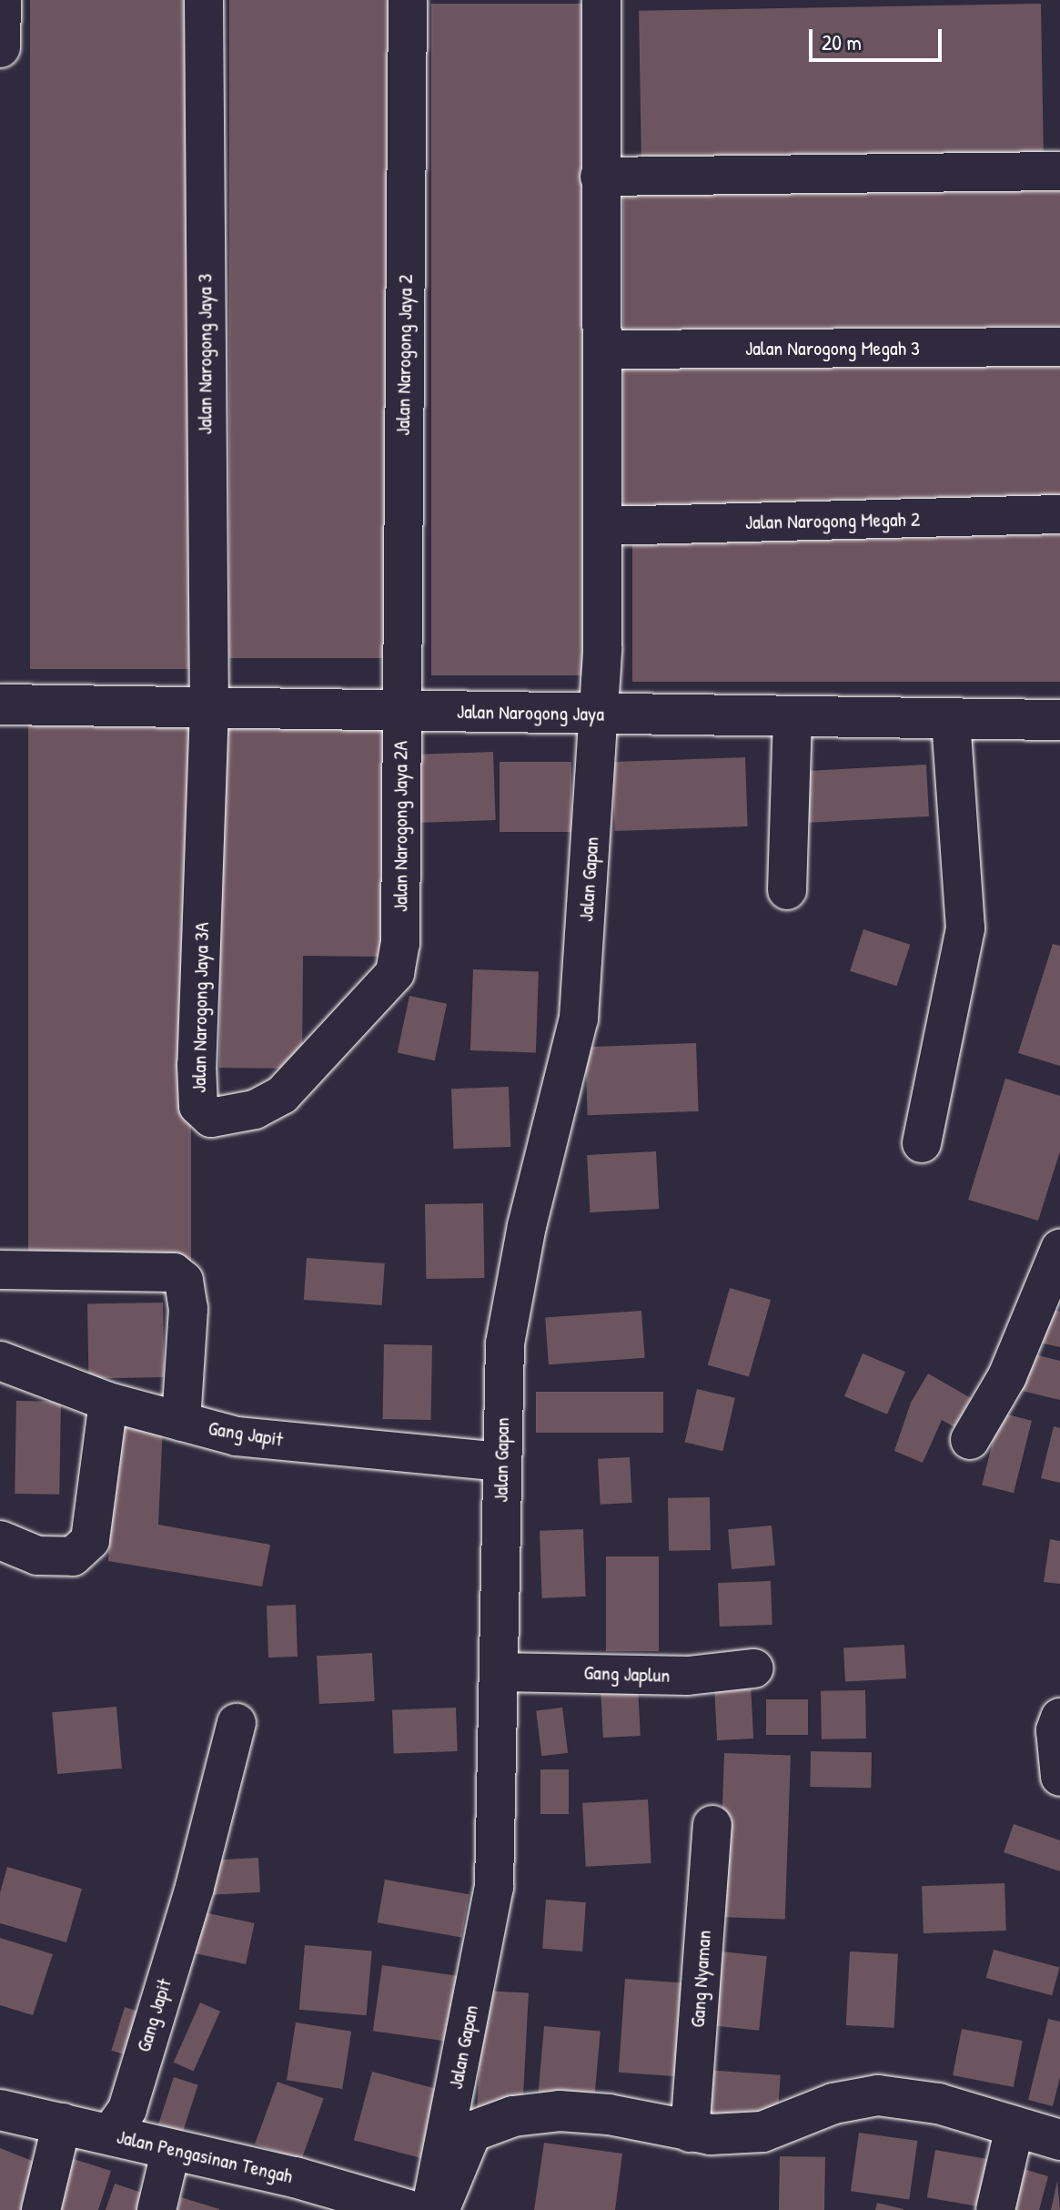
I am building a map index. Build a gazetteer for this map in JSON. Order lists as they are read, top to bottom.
{
  "streets": {
    "street": [
      "Jalan Narogong Megah 3",
      "Jalan Narogong Jaya 3",
      "Jalan Narogong Jaya 2",
      "Jalan Narogong Megah 2",
      "Jalan Narogong Jaya",
      "Jalan Narogong Jaya 2A",
      "Jalan Gapan",
      "Jalan Narogong Jaya 3A",
      "Gang Japit",
      "Gang Japlun",
      "Gang Nyaman",
      "Jalan Pengasinan Tengah"
    ]
  },
  "crossings": [
    ["Jalan Narogong Megah 3", "Jalan Gapan"],
    ["Jalan Narogong Jaya 3", "Jalan Narogong Jaya"],
    ["Jalan Narogong Jaya 3", "Jalan Narogong Jaya 3A"],
    ["Jalan Narogong Jaya 2", "Jalan Narogong Jaya"],
    ["Jalan Narogong Jaya 2", "Jalan Narogong Jaya 2A"],
    ["Jalan Narogong Megah 2", "Jalan Gapan"],
    ["Jalan Narogong Jaya", "Jalan Narogong Jaya 2A"],
    ["Jalan Narogong Jaya", "Jalan Gapan"],
    ["Jalan Narogong Jaya", "Jalan Narogong Jaya 3A"],
    ["Jalan Narogong Jaya 2A", "Jalan Narogong Jaya 3A"],
    ["Jalan Gapan", "Gang Japit"],
    ["Jalan Gapan", "Gang Japlun"],
    ["Gang Japit", "Jalan Pengasinan Tengah"]
  ],
  "scale_bar": "20 m"
}
